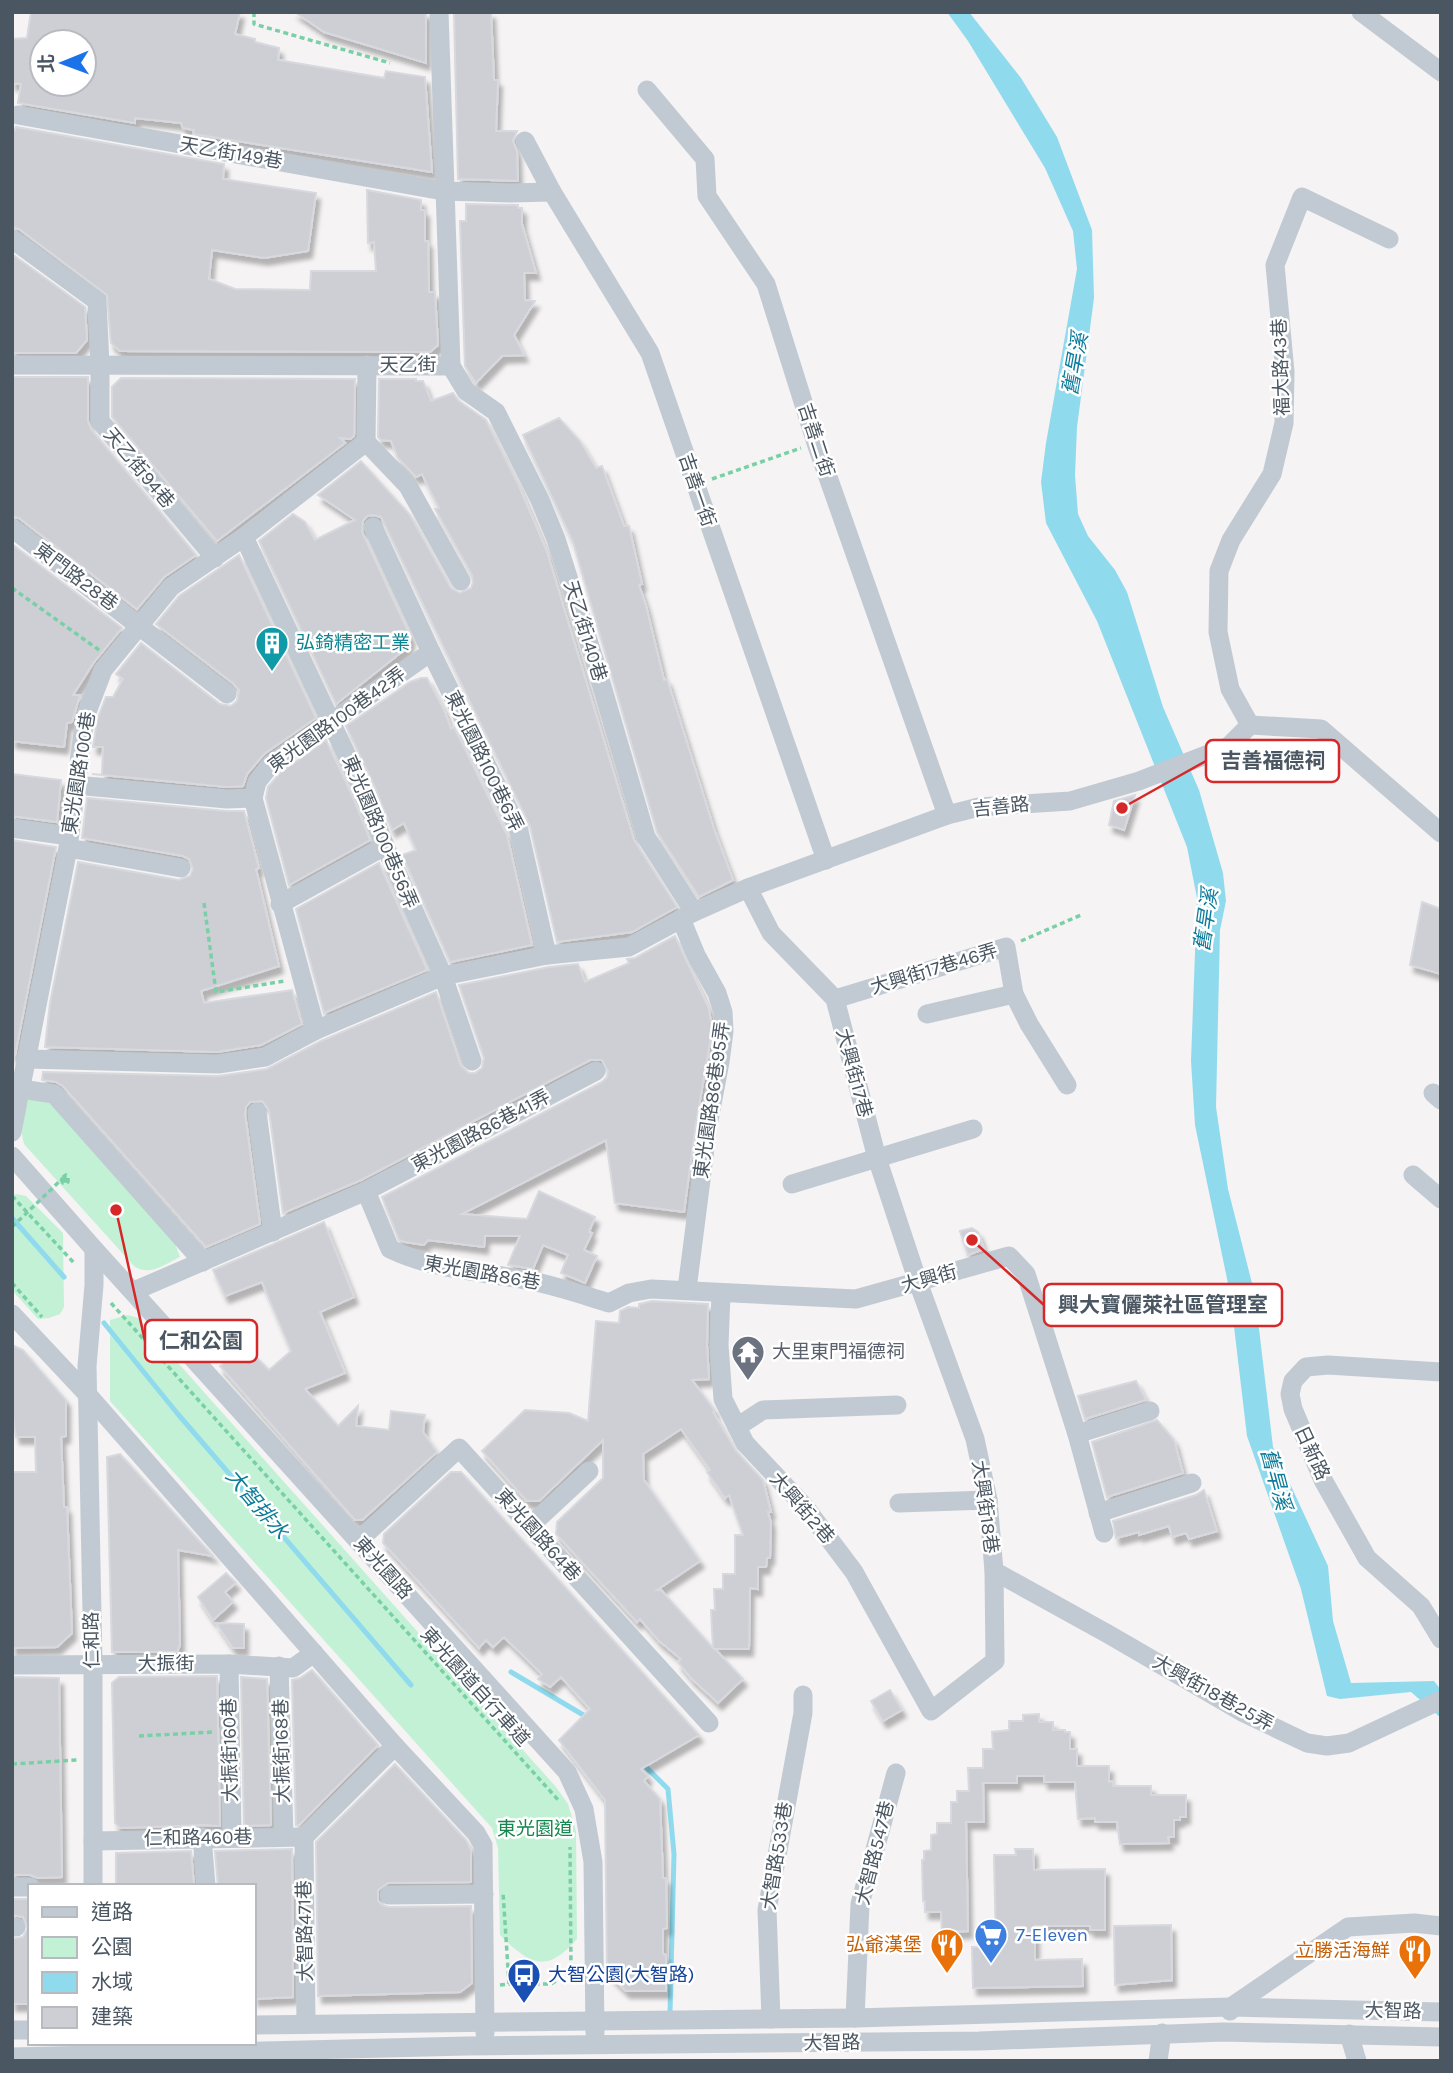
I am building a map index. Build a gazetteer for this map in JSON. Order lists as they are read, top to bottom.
{
  "streets": {
    "street": [
      "天乙街149巷",
      "天乙街",
      "福大路43巷",
      "吉善二街",
      "天乙街94巷",
      "吉善一街",
      "東門路28巷",
      "天乙街140巷",
      "東光園路100巷42弄",
      "東光園路100巷6弄",
      "東光園路100巷",
      "吉善路",
      "東光園路100巷56弄",
      "大興街17巷46弄",
      "大興街17巷",
      "東光園路86巷95弄",
      "東光園路86巷41弄",
      "東光園路86巷",
      "大興街",
      "日新路",
      "大興街18巷",
      "大興街2巷",
      "東光園路64巷",
      "東光園路",
      "仁和路",
      "大振街",
      "大興街18巷25弄",
      "大振街160巷",
      "大振街168巷",
      "仁和路460巷",
      "大智路547巷",
      "大智路533巷",
      "大智路471巷",
      "大智路"
    ],
    "path": ["東光園道自行車道"]
  },
  "crossings": [
    ["天乙街149巷", "天乙街"],
    ["天乙街149巷", "吉善一街"],
    ["天乙街", "天乙街94巷"],
    ["天乙街", "天乙街140巷"],
    ["福大路43巷", "吉善路"],
    ["吉善二街", "吉善路"],
    ["天乙街94巷", "東光園路100巷"],
    ["吉善一街", "吉善路"],
    ["東門路28巷", "東光園路100巷"],
    ["天乙街140巷", "東光園路86巷95弄"],
    ["東光園路100巷42弄", "東光園路100巷6弄"],
    ["東光園路100巷42弄", "東光園路100巷56弄"],
    ["東光園路100巷", "東光園路100巷56弄"],
    ["吉善路", "大興街17巷"],
    ["大興街17巷46弄", "大興街17巷"],
    ["大興街17巷", "大興街"],
    ["大興街17巷", "大興街18巷"],
    ["東光園路86巷95弄", "東光園路86巷"],
    ["東光園路86巷41弄", "東光園路86巷"],
    ["東光園路86巷", "大興街"],
    ["東光園路86巷", "大興街2巷"],
    ["大興街", "大興街18巷"],
    ["大興街", "大興街2巷"],
    ["大興街18巷", "大興街2巷"],
    ["大興街18巷", "大興街18巷25弄"],
    ["東光園路64巷", "東光園路"],
    ["東光園路", "仁和路"],
    ["東光園路", "大智路"],
    ["仁和路", "大振街"],
    ["仁和路", "東光園道自行車道"],
    ["仁和路", "仁和路460巷"],
    ["大振街", "大振街160巷"],
    ["大振街", "大振街168巷"],
    ["大振街160巷", "仁和路460巷"],
    ["大振街168巷", "仁和路460巷"],
    ["仁和路460巷", "大智路471巷"],
    ["大智路547巷", "大智路"],
    ["大智路533巷", "大智路"],
    ["大智路471巷", "大智路"]
  ],
  "water": ["舊旱溪", "大智排水"],
  "parks": ["東光園道"],
  "places": {
    "building": ["弘錡精密工業"],
    "other": ["吉善福德祠", "仁和公園", "興大寶儷萊社區管理室"],
    "temple": ["大里東門福德祠"],
    "supermarket": ["7-Eleven"],
    "restaurant": ["弘爺漢堡", "立勝活海鮮"],
    "bus stop": ["大智公園(大智路)"]
  },
  "legend": [
    "道路",
    "公園",
    "水域",
    "建築"
  ],
  "north": "left"
}
